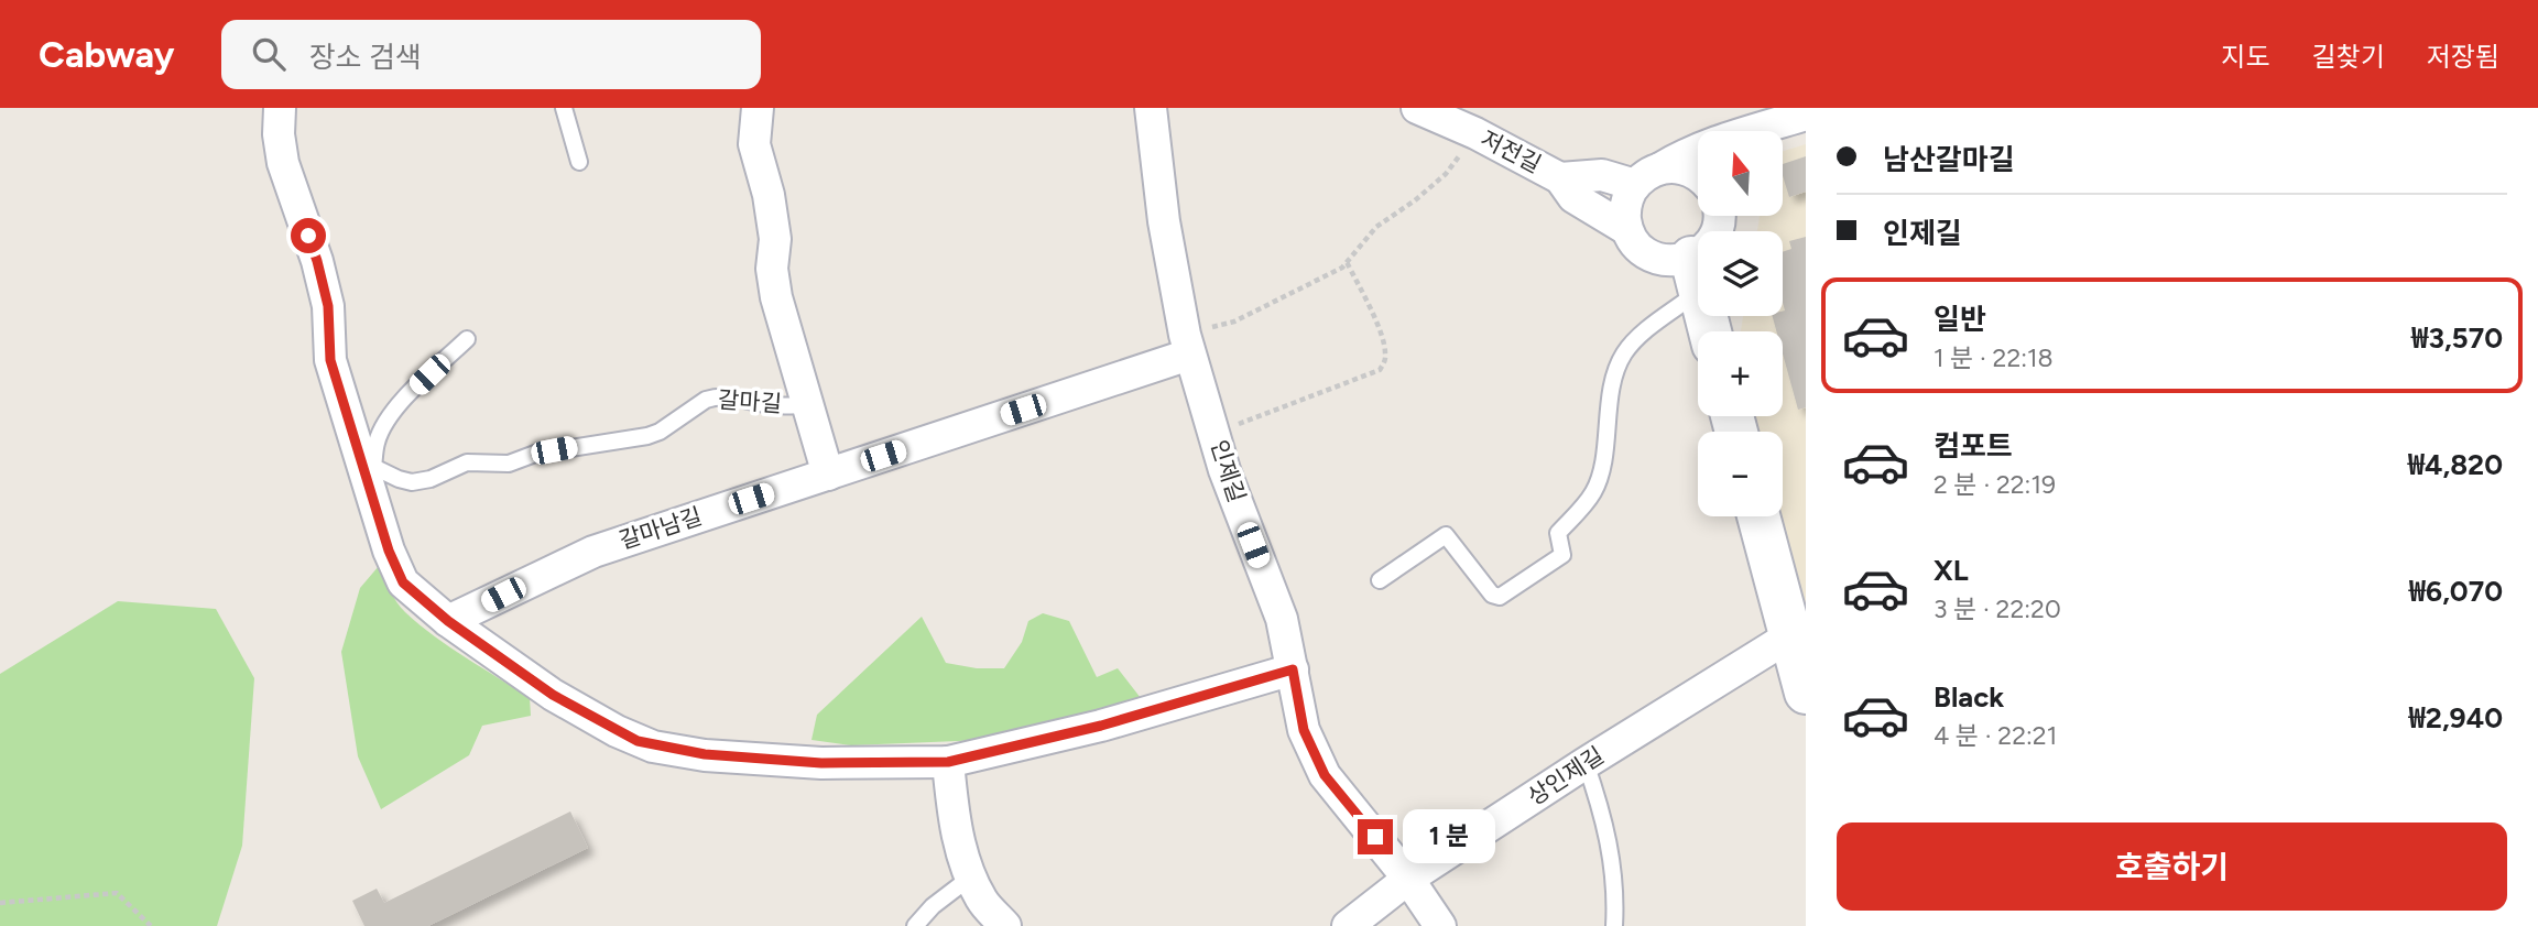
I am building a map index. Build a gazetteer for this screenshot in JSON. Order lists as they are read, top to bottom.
{
  "streets": {
    "street": [
      "저전길",
      "갈마길",
      "인제길",
      "갈마남길",
      "상인제길"
    ]
  },
  "crossings": [
    ["인제길", "갈마남길"],
    ["인제길", "상인제길"]
  ],
  "north": "top",
  "page": {
    "header": "Cabway",
    "search": "장소 검색",
    "nav": ["지도", "길찾기", "저장됨"],
    "banner": ["남산갈마길", "인제길"],
    "map_buttons": ["+", "−"],
    "list": [
      {
        "name": "일반",
        "note": "1 분 · 22:18",
        "value": "₩3,570"
      },
      {
        "name": "컴포트",
        "note": "2 분 · 22:19",
        "value": "₩4,820"
      },
      {
        "name": "XL",
        "note": "3 분 · 22:20",
        "value": "₩6,070"
      },
      {
        "name": "Black",
        "note": "4 분 · 22:21",
        "value": "₩2,940"
      }
    ],
    "buttons": "호출하기",
    "bubble": "1 분"
  }
}
